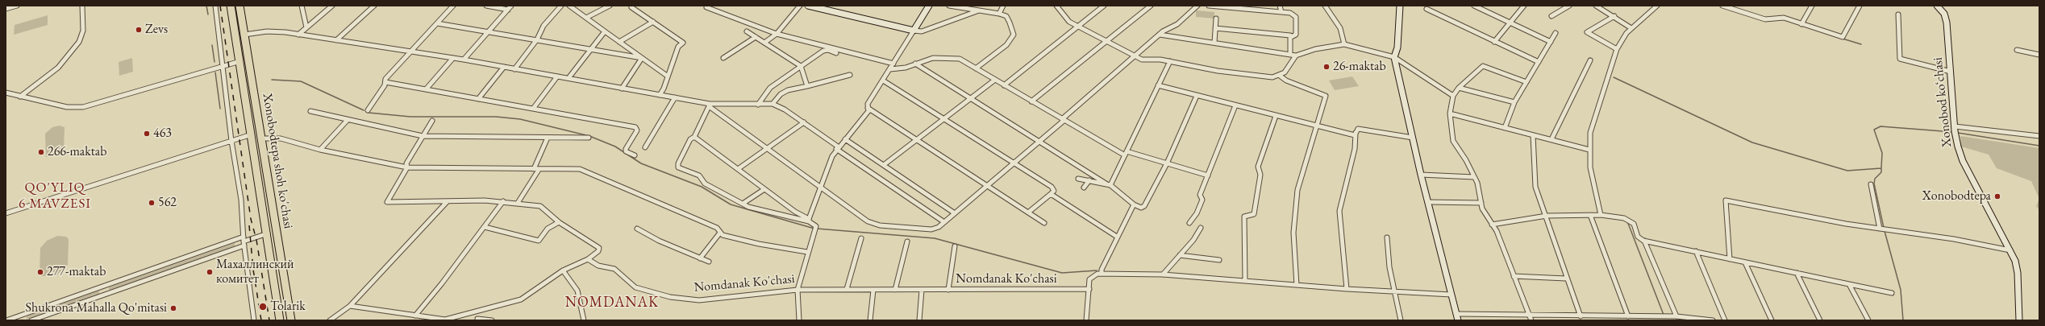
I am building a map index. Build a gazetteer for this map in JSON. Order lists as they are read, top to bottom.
{
  "streets": {
    "highway": ["Xonobodtepa shoh ko'chasi"],
    "street": ["Xonobod koʻchasi", "Nomdanak Ko'chasi"]
  },
  "districts": ["QO'YLIQ 6 MAVZESI", "NOMDANAK"],
  "places": [
    "Zevs",
    "26-maktab",
    "463",
    "266-maktab",
    "Xonobodtepa",
    "562",
    "277-maktab",
    "Махаллинский комитет",
    "Tolarik",
    "Shukrona Mahalla Qo'mitasi"
  ]
}
